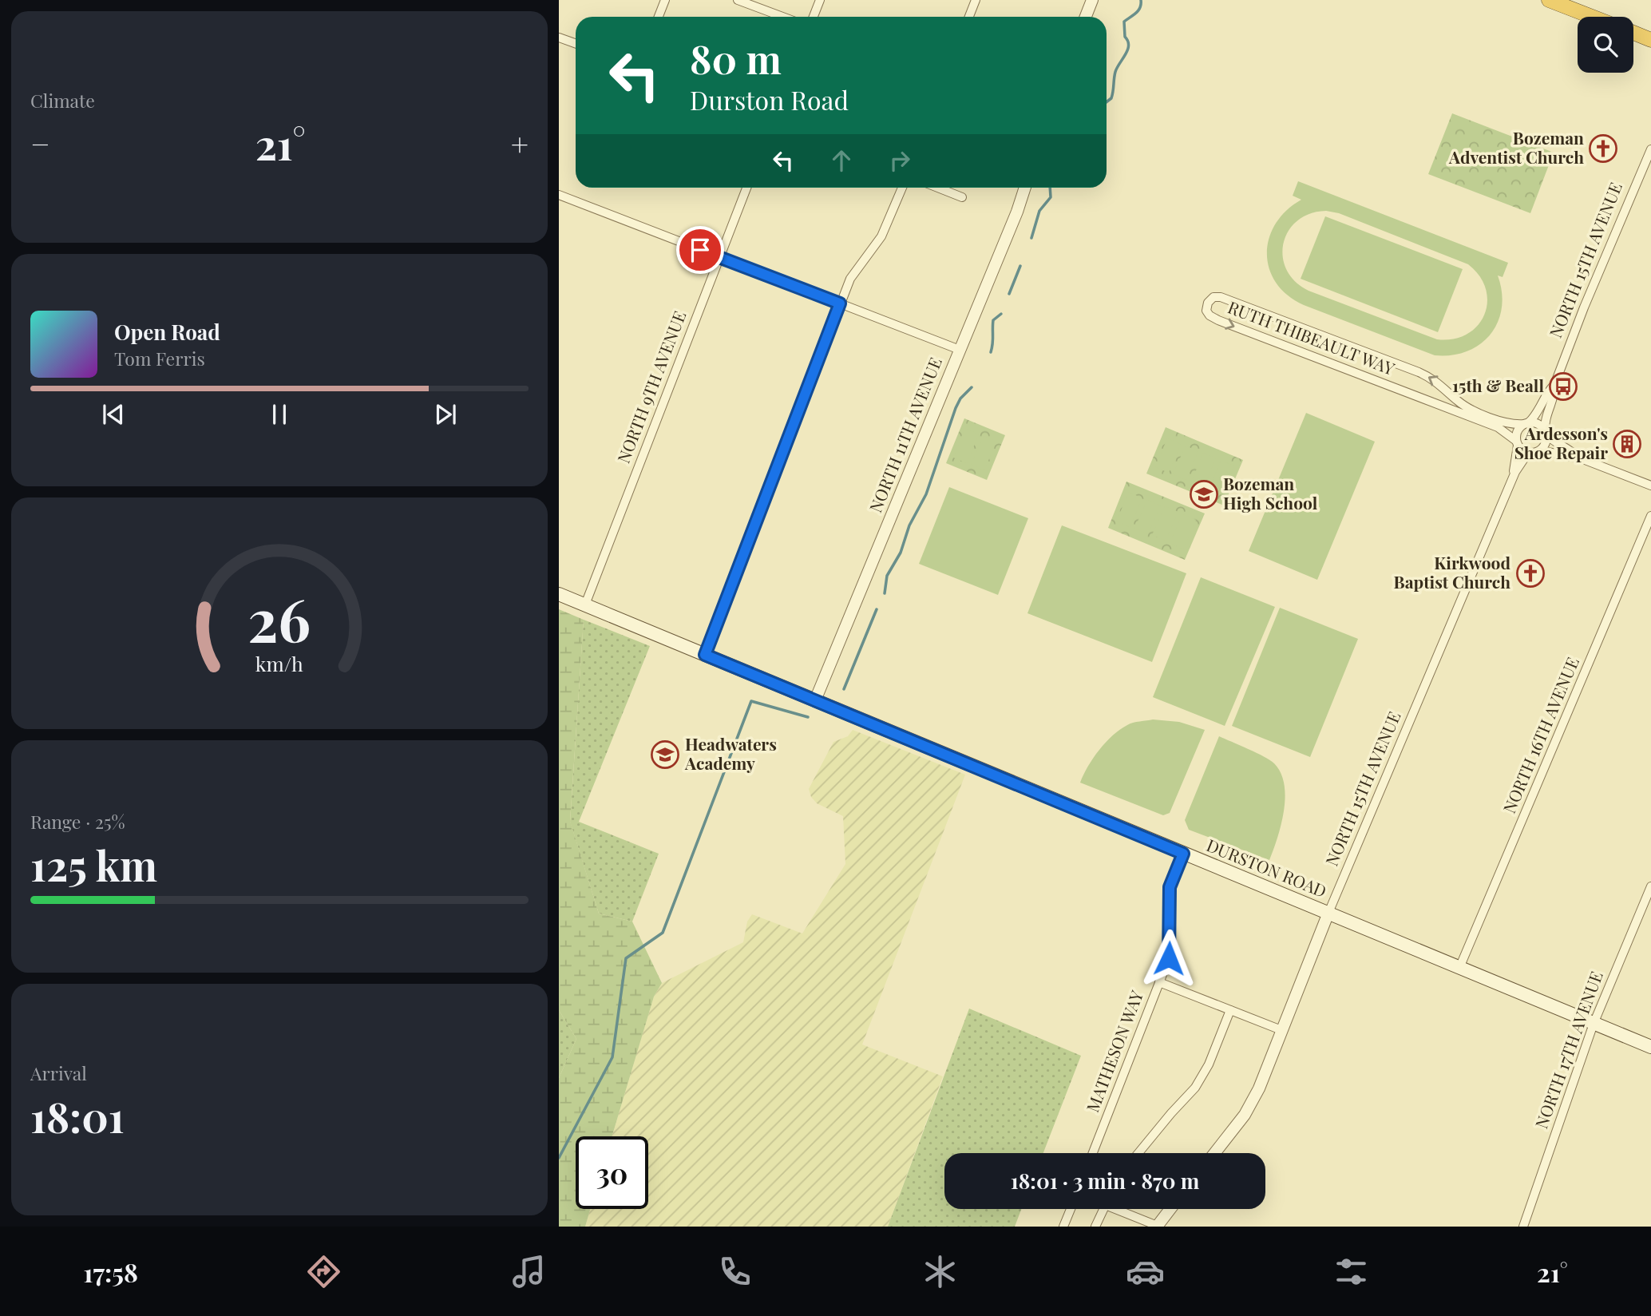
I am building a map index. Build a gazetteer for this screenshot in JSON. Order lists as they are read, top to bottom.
{
  "streets": {
    "main road": ["DURSTON ROAD"],
    "street": [
      "NORTH 15TH AVENUE",
      "RUTH THIBEAULT WAY",
      "NORTH 9TH AVENUE",
      "NORTH 11TH AVENUE",
      "NORTH 16TH AVENUE",
      "NORTH 17TH AVENUE",
      "MATHESON WAY"
    ]
  },
  "crossings": [
    ["NORTH 15TH AVENUE", "RUTH THIBEAULT WAY"],
    ["NORTH 15TH AVENUE", "DURSTON ROAD"],
    ["NORTH 9TH AVENUE", "DURSTON ROAD"],
    ["NORTH 11TH AVENUE", "DURSTON ROAD"],
    ["NORTH 16TH AVENUE", "DURSTON ROAD"],
    ["DURSTON ROAD", "NORTH 17TH AVENUE"],
    ["DURSTON ROAD", "MATHESON WAY"]
  ],
  "places": {
    "church": ["Bozeman Adventist Church", "Kirkwood Baptist Church"],
    "bus stop": ["15th & Beall"],
    "building": ["Ardesson's Shoe Repair"],
    "school or university": ["Bozeman High School", "Headwaters Academy"]
  },
  "page": {
    "tile": [
      "Climate",
      ["Range · 25%", "125 km"],
      ["Arrival", "18:01"]
    ],
    "turn": ["80 m", "Durston Road"],
    "heat": ["−", "21°", "+"],
    "song": ["Open Road", "Tom Ferris"],
    "limit": "30",
    "trip": "18:01 · 3 min · 870 m",
    "tabs": ["17:58", "21°"],
    "gauge": ["26", "km/h"]
  }
}
